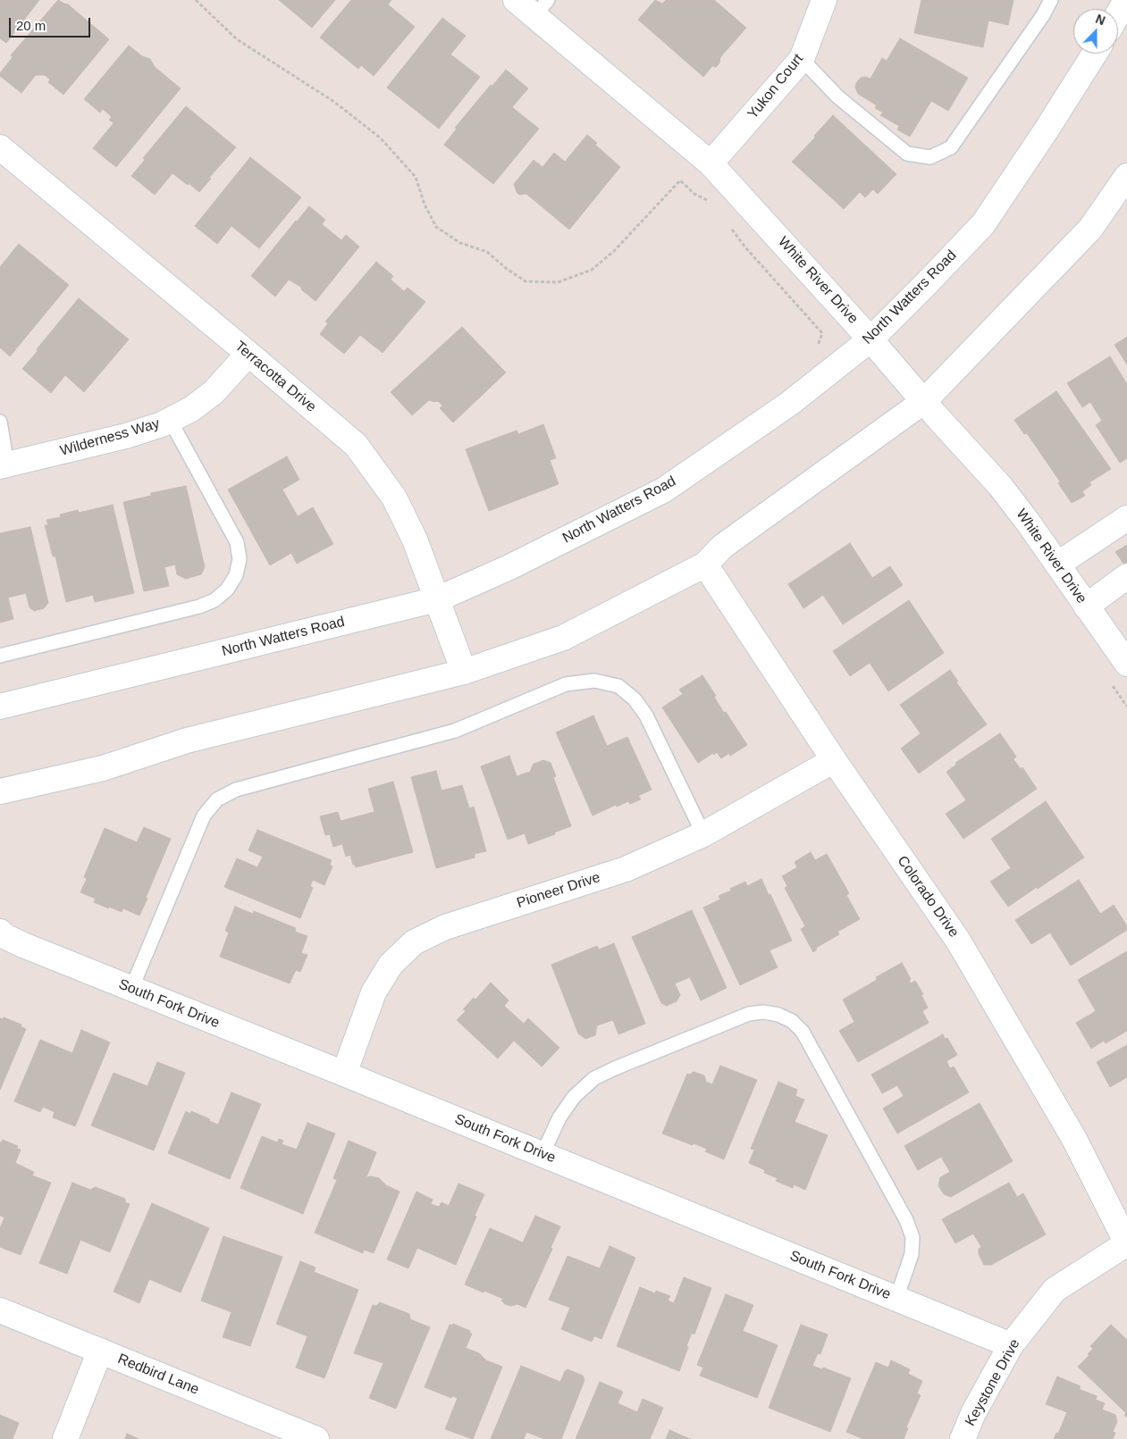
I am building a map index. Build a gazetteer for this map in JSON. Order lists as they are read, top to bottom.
{
  "streets": {
    "street": [
      "Yukon Court",
      "White River Drive",
      "North Watters Road",
      "Terracotta Drive",
      "Wilderness Way",
      "Pioneer Drive",
      "Colorado Drive",
      "South Fork Drive",
      "Redbird Lane",
      "Keystone Drive"
    ]
  },
  "crossings": [
    ["Yukon Court", "White River Drive"],
    ["White River Drive", "North Watters Road"],
    ["North Watters Road", "Terracotta Drive"],
    ["Terracotta Drive", "Wilderness Way"],
    ["Pioneer Drive", "Colorado Drive"],
    ["Pioneer Drive", "South Fork Drive"],
    ["Colorado Drive", "Keystone Drive"],
    ["South Fork Drive", "Keystone Drive"]
  ],
  "scale_bar": "20 m",
  "north": "top"
}
